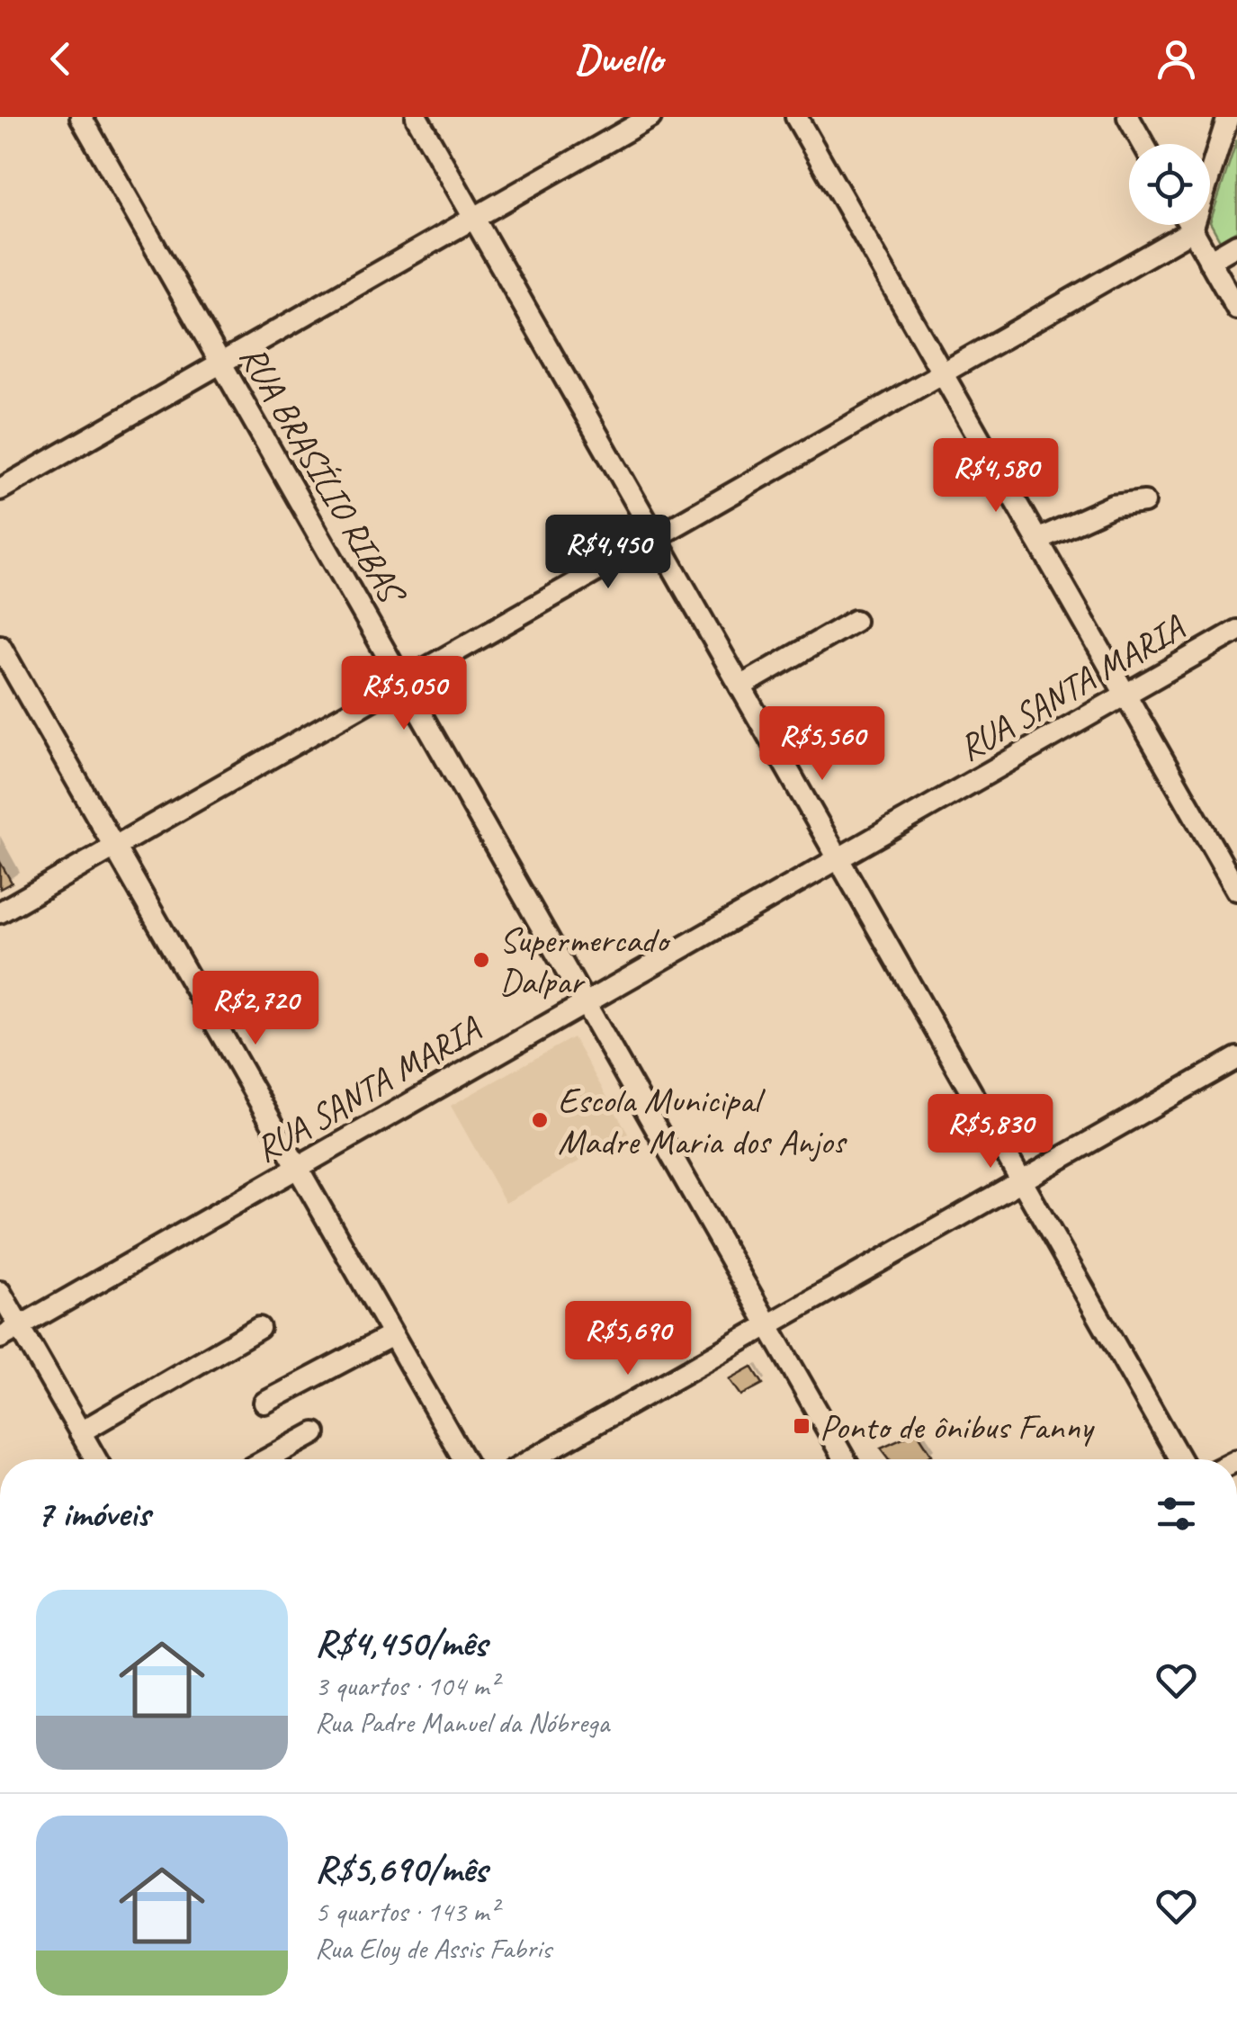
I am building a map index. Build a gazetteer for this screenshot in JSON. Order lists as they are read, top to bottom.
{
  "streets": {
    "street": ["RUA BRASÍLIO RIBAS", "RUA SANTA MARIA"]
  },
  "crossings": [
    ["RUA BRASÍLIO RIBAS", "RUA SANTA MARIA"]
  ],
  "places": {
    "other": ["Supermercado Dalpar", "Escola Municipal Madre Maria dos Anjos"],
    "transit": ["Ponto de ônibus Fanny"]
  },
  "page": {
    "header": "Dwello",
    "price": [
      "R$4,580",
      "R$4,450",
      "R$5,050",
      "R$5,560",
      "R$2,720",
      "R$5,830",
      "R$5,690"
    ],
    "heading": "7 imóveis",
    "list": [
      {
        "name": "R$4,450/mês",
        "note": "3 quartos · 104 m² · Rua Padre Manuel da Nóbrega"
      },
      {
        "name": "R$5,690/mês",
        "note": "5 quartos · 143 m² · Rua Eloy de Assis Fabris"
      }
    ]
  }
}
